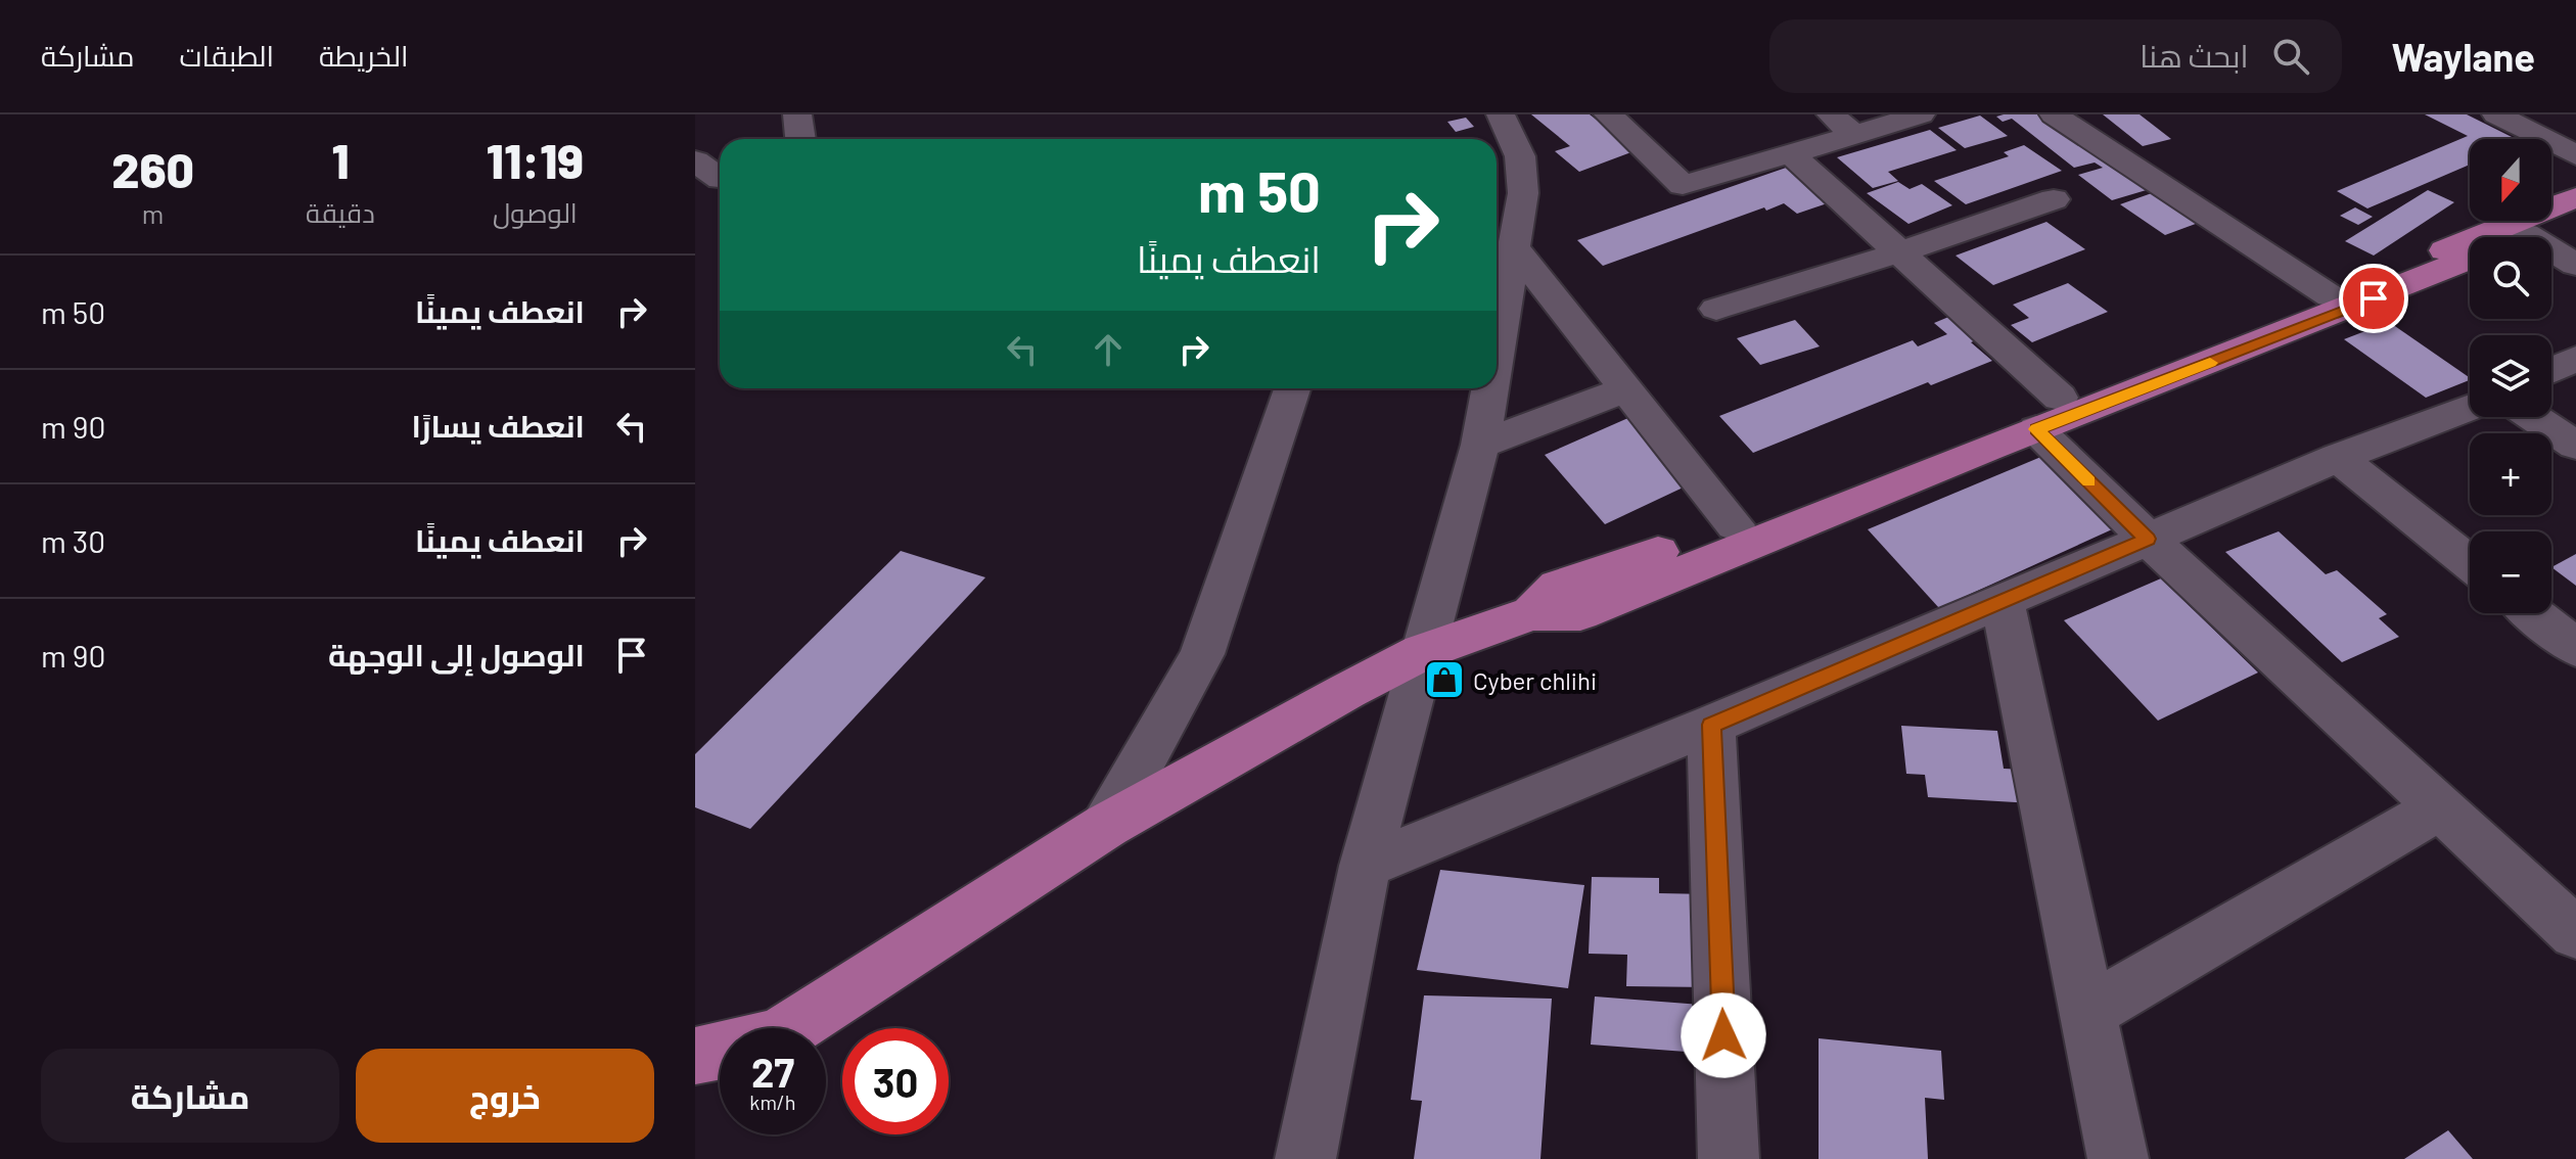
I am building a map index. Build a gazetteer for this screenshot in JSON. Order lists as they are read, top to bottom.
{
  "places": {
    "shop": ["Cyber chlihi"]
  },
  "north": "bottom",
  "page": {
    "header": "Waylane",
    "search": "ابحث هنا",
    "nav": ["الخريطة", "الطبقات", "مشاركة"],
    "eta": [
      "11:19",
      "الوصول",
      "1",
      "دقيقة",
      "260",
      "m"
    ],
    "map_buttons": ["+", "−"],
    "turn": ["50 m", "انعطف يمينًا"],
    "list": [
      {
        "name": "انعطف يمينًا",
        "value": "50 m"
      },
      {
        "name": "انعطف يسارًا",
        "value": "90 m"
      },
      {
        "name": "انعطف يمينًا",
        "value": "30 m"
      },
      {
        "name": "الوصول إلى الوجهة",
        "value": "90 m"
      }
    ],
    "speed": "27 km/h",
    "limit": "30",
    "buttons": ["خروج", "مشاركة"]
  }
}
